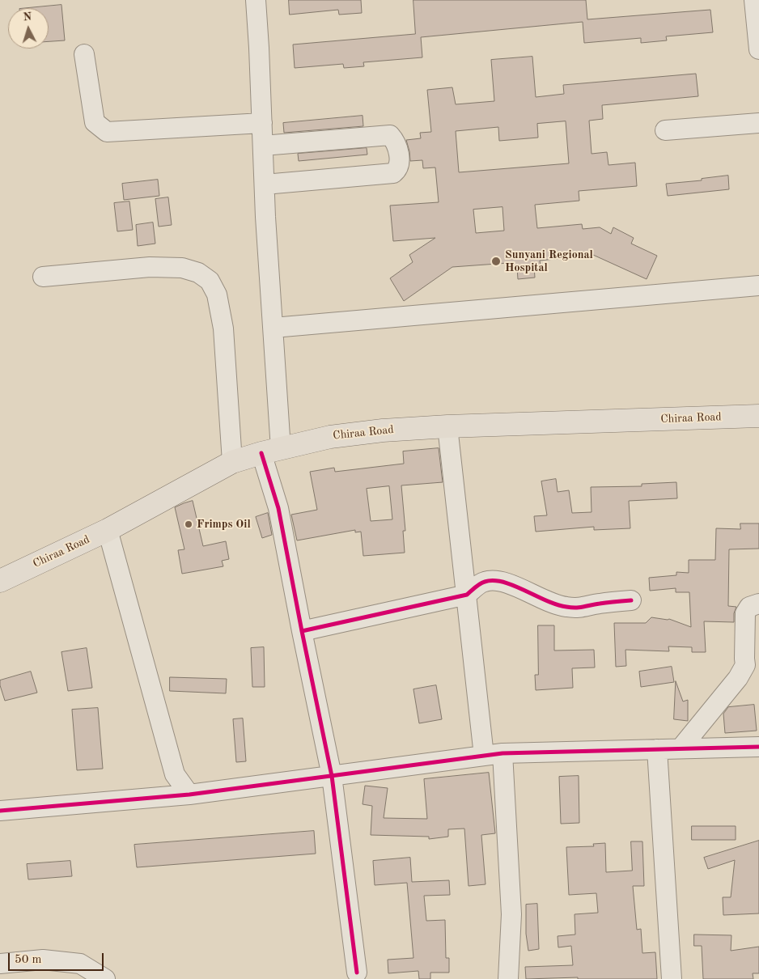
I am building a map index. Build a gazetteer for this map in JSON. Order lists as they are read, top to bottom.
{
  "streets": {
    "highway": ["Chiraa Road"]
  },
  "places": ["Sunyani Regional Hospital", "Frimps Oil"],
  "scale_bar": "50 m",
  "north": "top"
}
